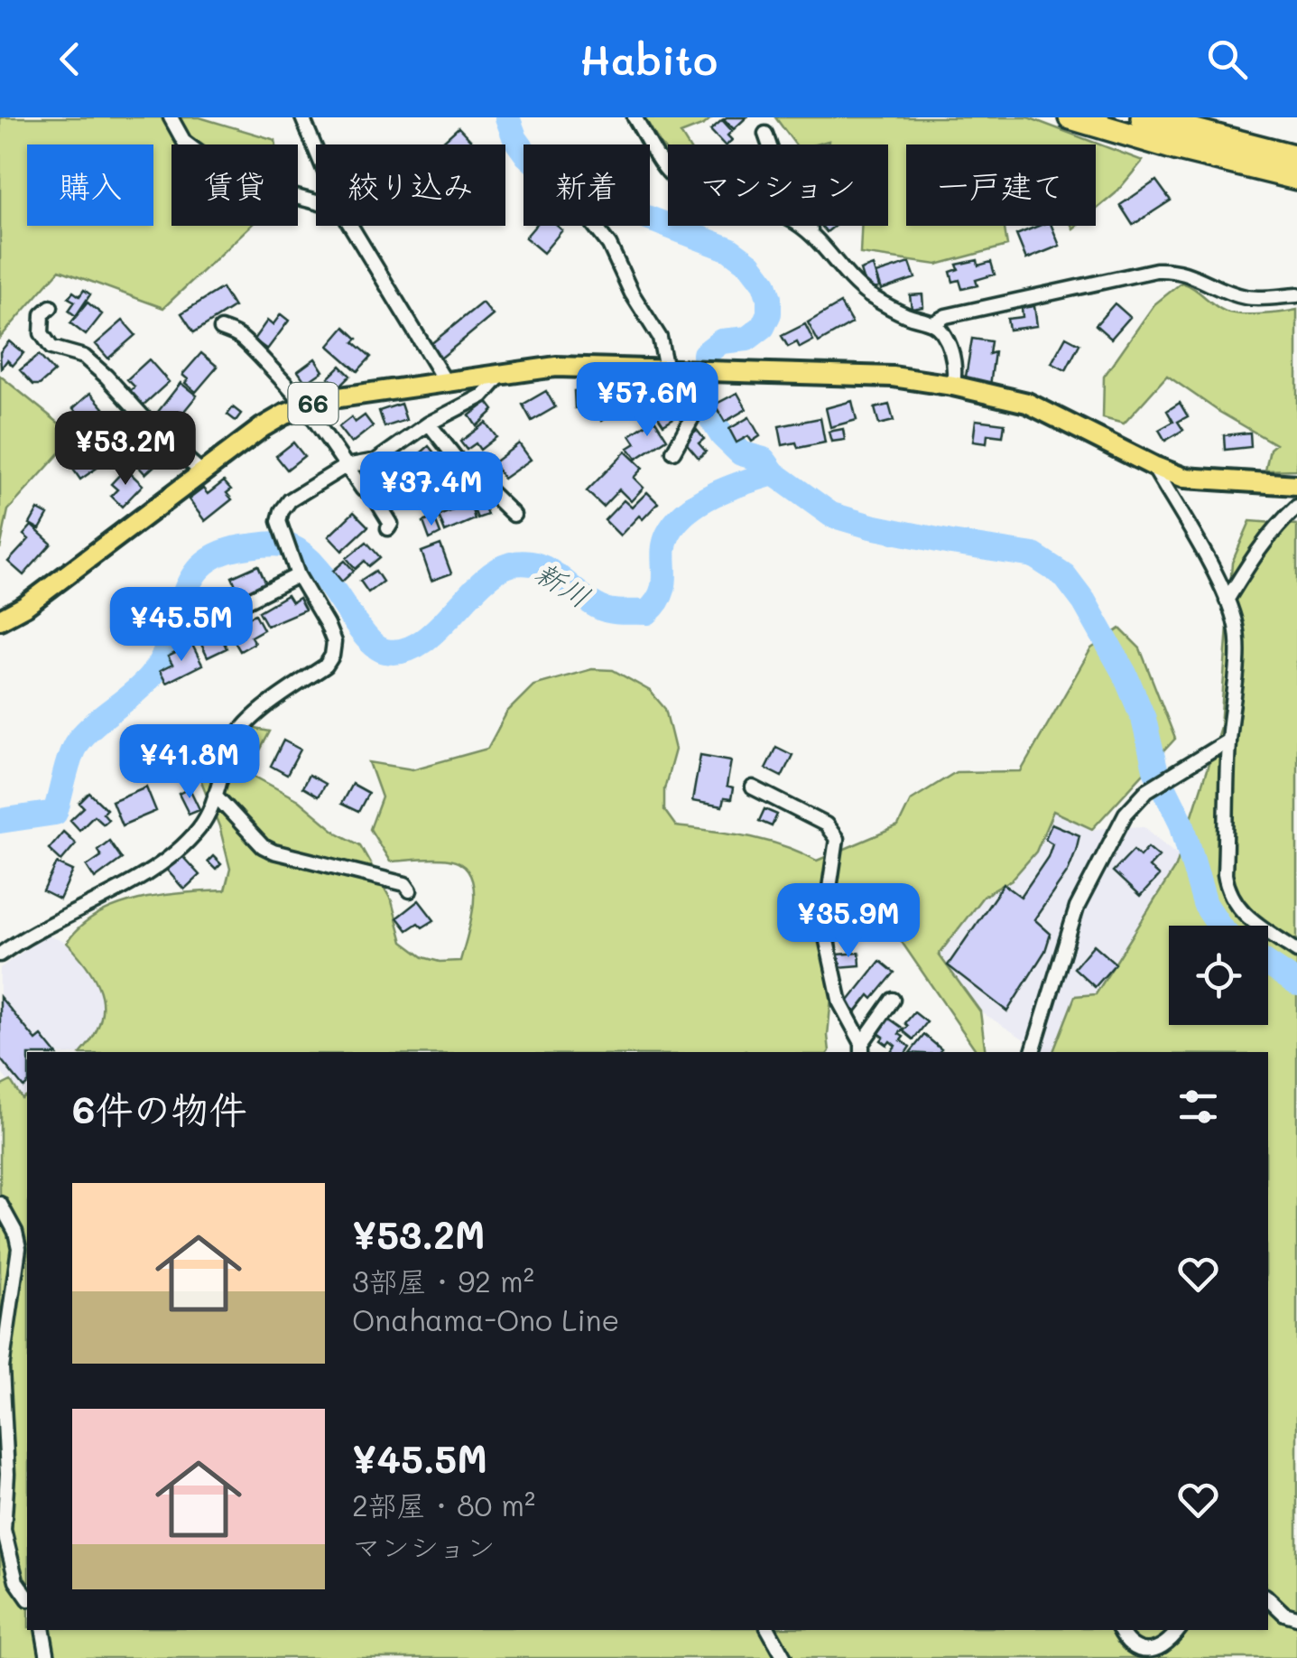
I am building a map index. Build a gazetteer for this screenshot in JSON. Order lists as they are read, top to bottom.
{
  "streets": {
    "main road": ["66"]
  },
  "water": ["新川"],
  "page": {
    "header": "Habito",
    "chip": [
      "購入",
      "賃貸",
      "絞り込み",
      "新着",
      "マンション",
      "一戸建て"
    ],
    "price": [
      "¥57.6M",
      "¥53.2M",
      "¥37.4M",
      "¥45.5M",
      "¥41.8M",
      "¥35.9M"
    ],
    "heading": "6件の物件",
    "list": [
      {
        "name": "¥53.2M",
        "note": "3部屋 · 92 m² · Onahama-Ono Line"
      },
      {
        "name": "¥45.5M",
        "note": "2部屋 · 80 m² · マンション"
      }
    ]
  }
}
